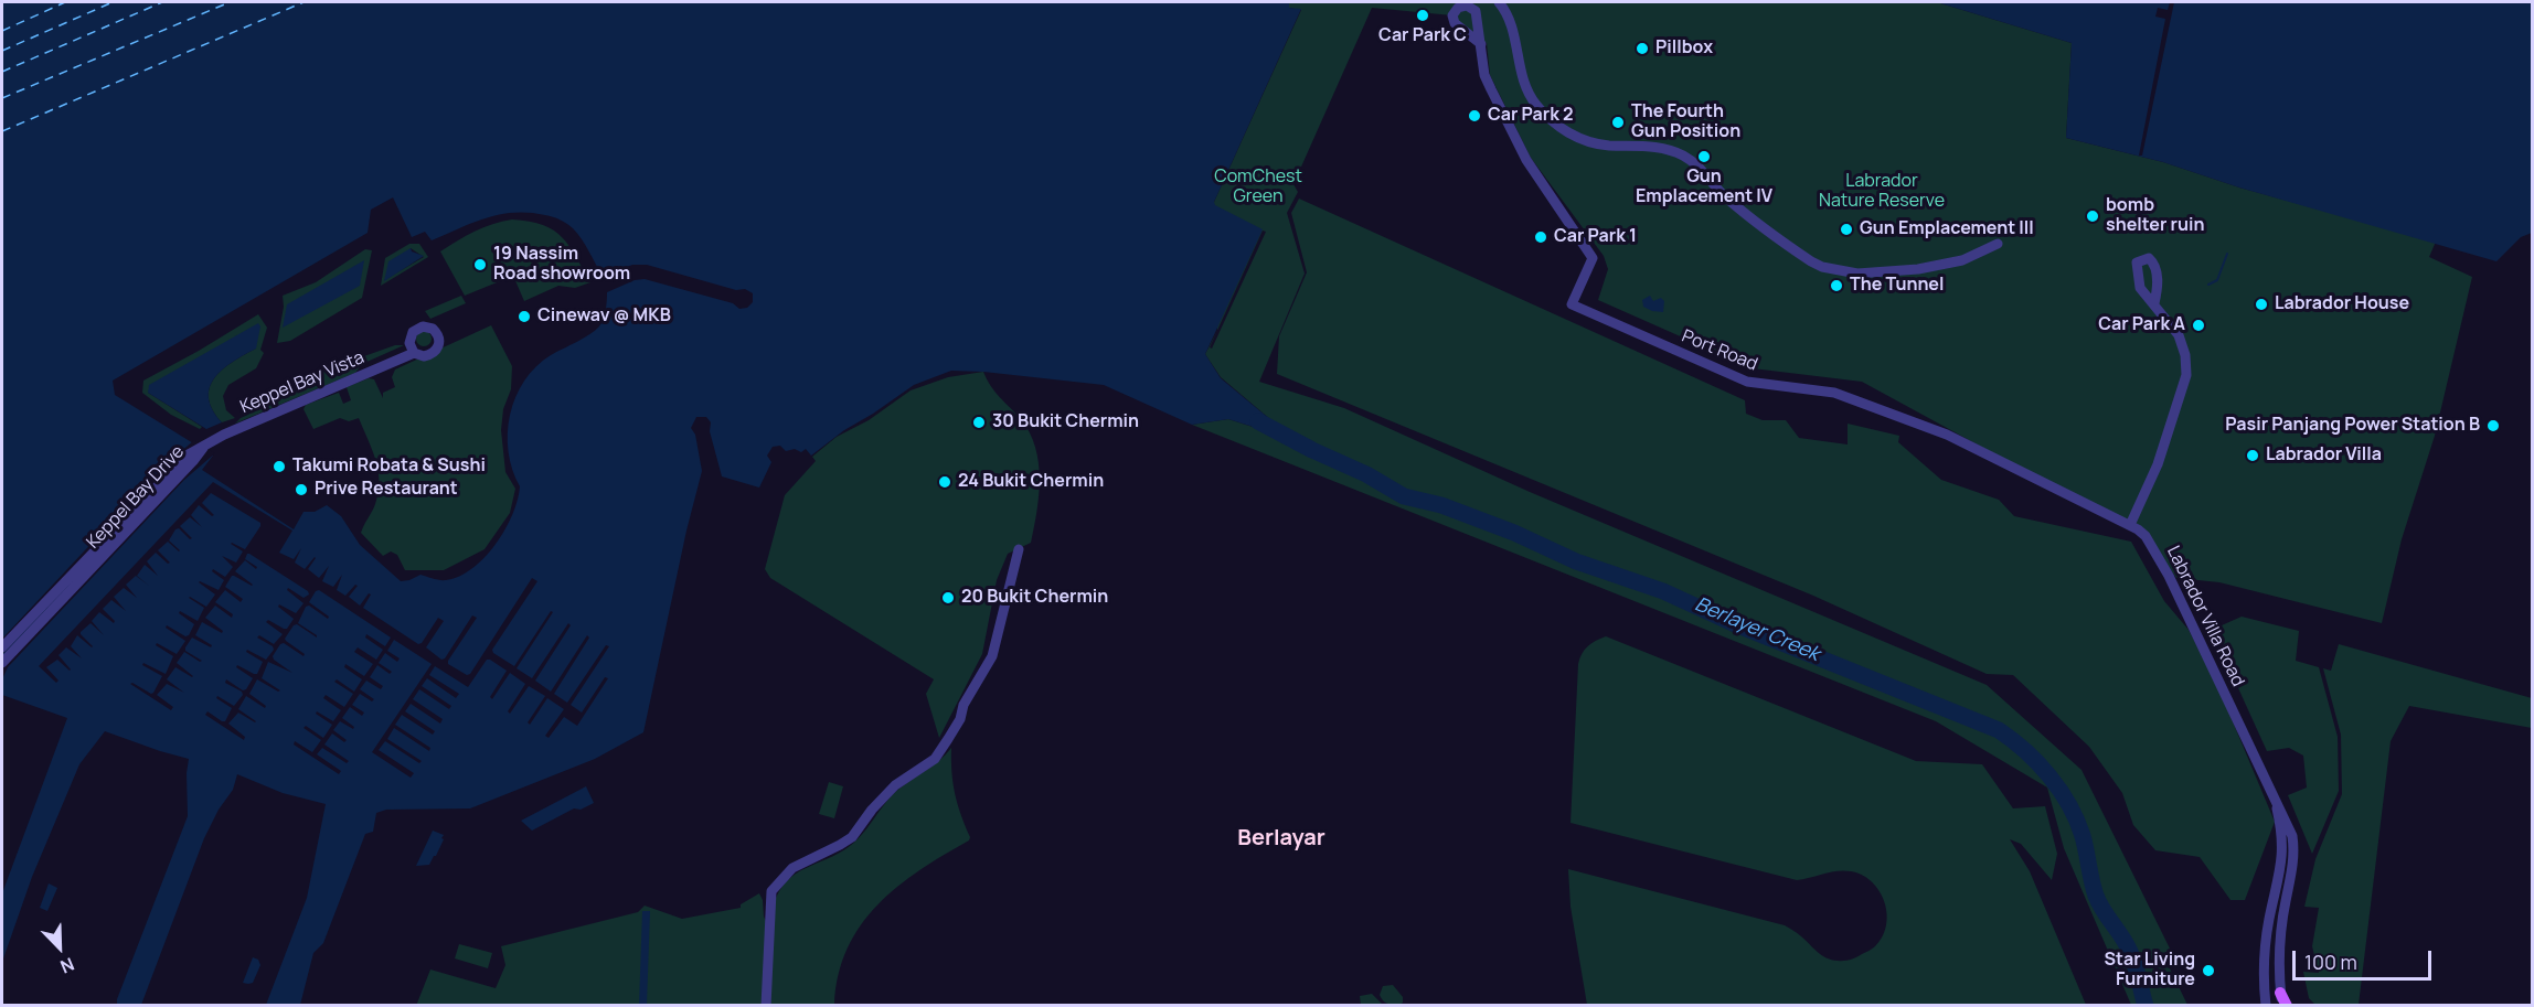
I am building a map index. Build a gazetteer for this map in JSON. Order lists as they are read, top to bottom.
{
  "streets": {
    "street": [
      "Port Road",
      "Keppel Bay Vista",
      "Keppel Bay Drive",
      "Labrador Villa Road"
    ]
  },
  "crossings": [
    ["Port Road", "Labrador Villa Road"],
    ["Keppel Bay Vista", "Keppel Bay Drive"]
  ],
  "districts": ["Berlayar"],
  "water": ["Berlayer Creek"],
  "parks": ["ComChest Green", "Labrador Nature Reserve"],
  "places": [
    "Car Park C",
    "Pillbox",
    "Car Park 2",
    "The Fourth Gun Position",
    "Gun Emplacement IV",
    "bomb shelter ruin",
    "Gun Emplacement III",
    "Car Park 1",
    "19 Nassim Road showroom",
    "The Tunnel",
    "Labrador House",
    "Cinewav @ MKB",
    "Car Park A",
    "30 Bukit Chermin",
    "Pasir Panjang Power Station B",
    "Labrador Villa",
    "Takumi Robata & Sushi",
    "24 Bukit Chermin",
    "Prive Restaurant",
    "20 Bukit Chermin",
    "Star Living Furniture"
  ],
  "scale_bar": "100 m",
  "north": "bottom right"
}
